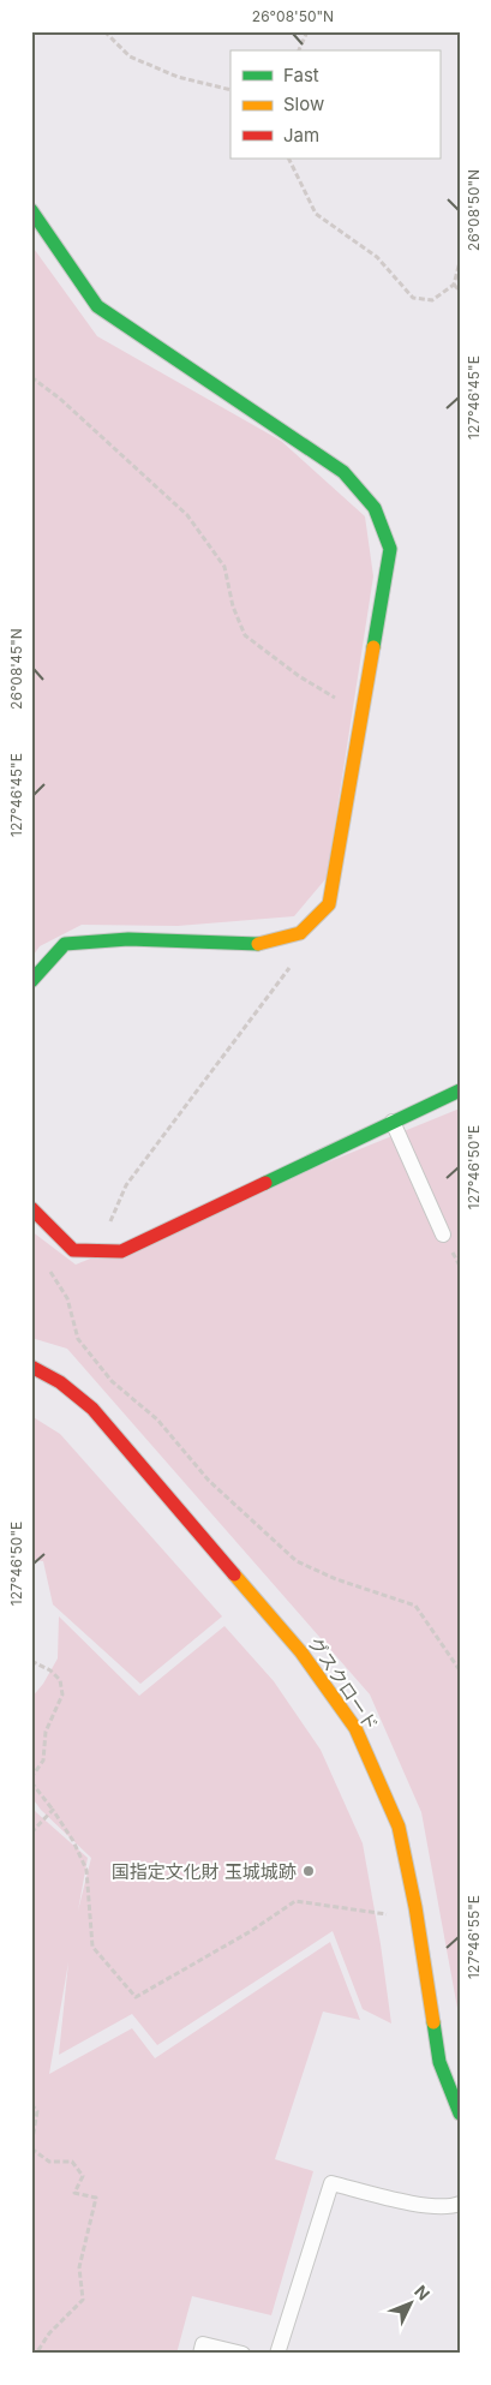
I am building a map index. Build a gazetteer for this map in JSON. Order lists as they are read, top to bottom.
{
  "streets": {
    "street": ["グスクロード"]
  },
  "places": ["国指定文化財 玉城城跡"],
  "legend": ["Fast", "Slow", "Jam"],
  "north": "top right",
  "coordinates": [
    "26°08'50\"N",
    "127°46'45\"E",
    "26°08'45\"N",
    "127°46'50\"E",
    "127°46'55\"E"
  ]
}
